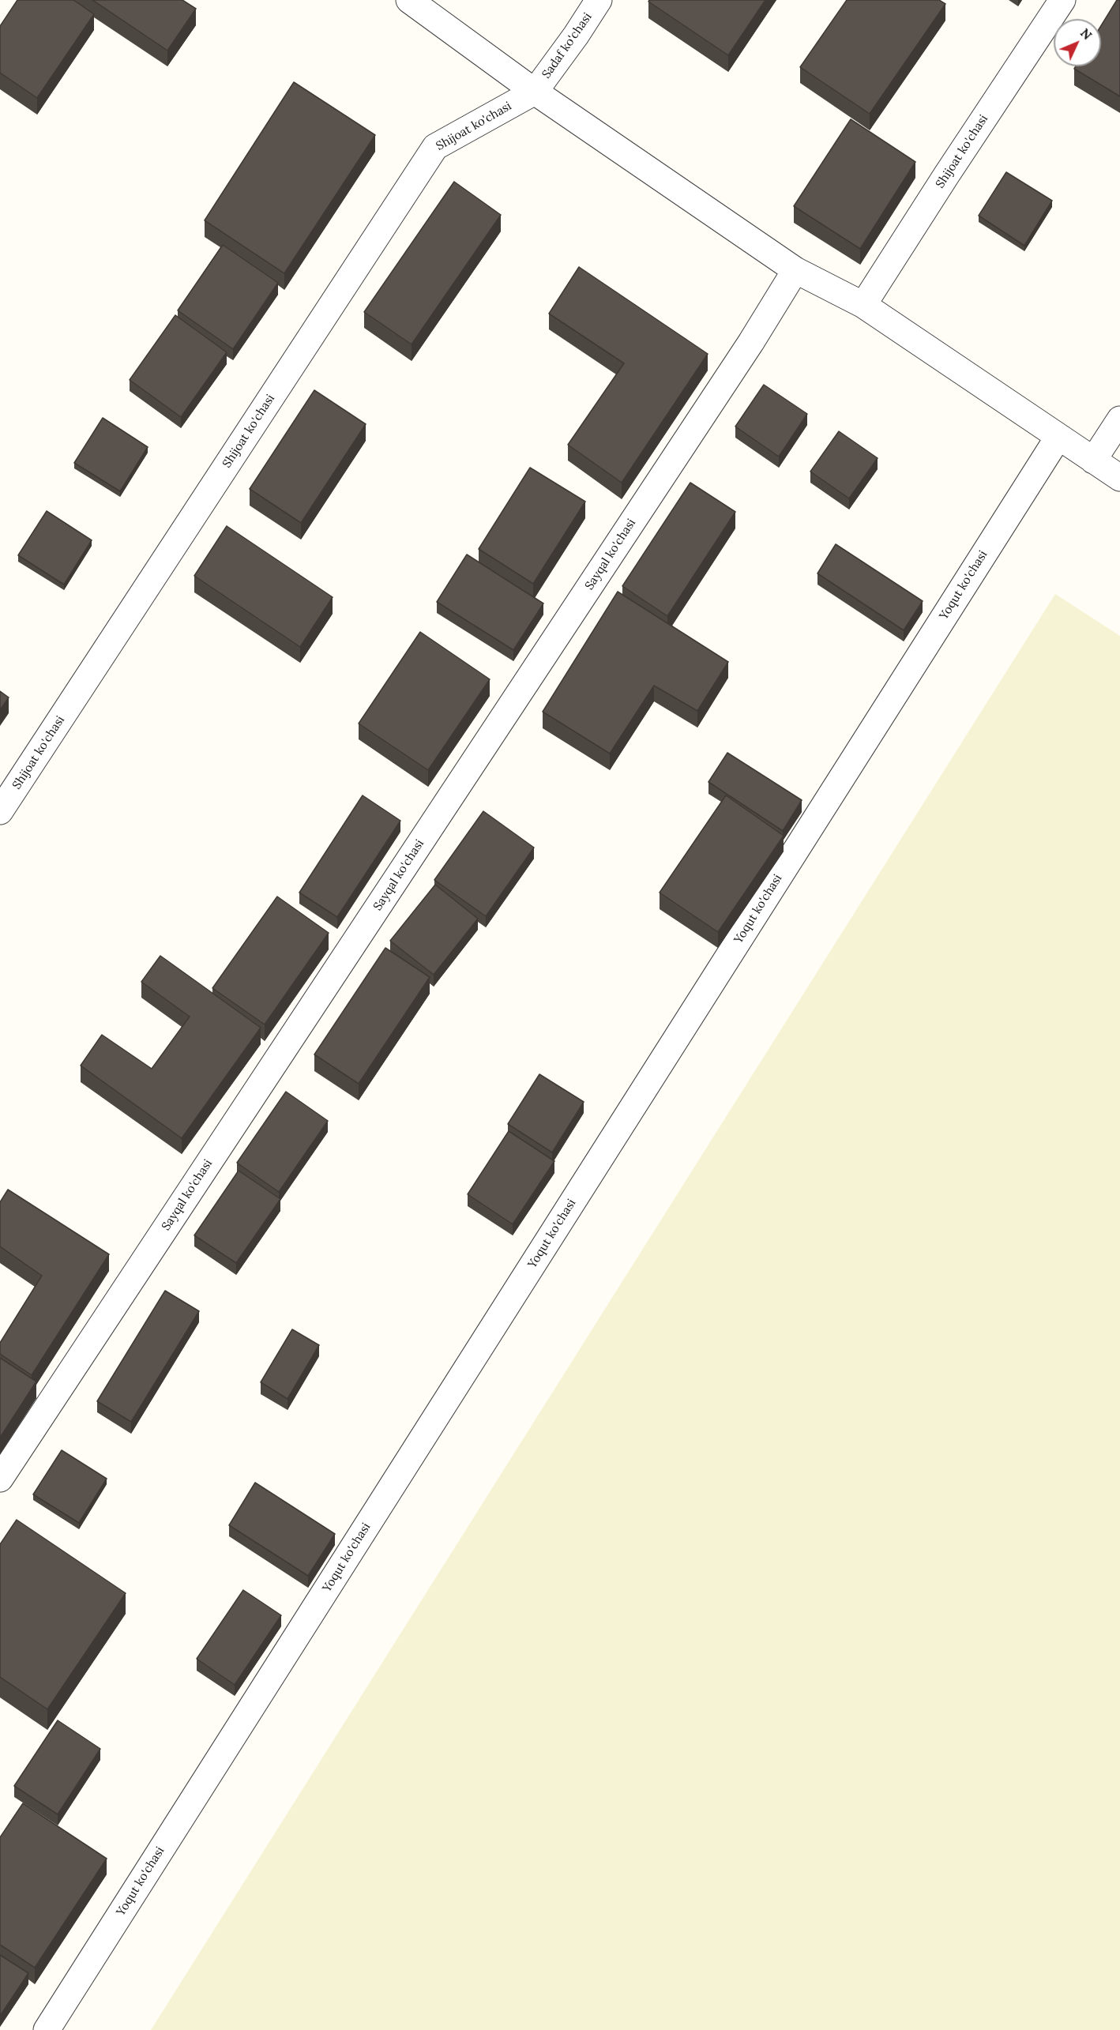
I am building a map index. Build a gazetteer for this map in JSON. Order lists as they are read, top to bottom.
{
  "streets": {
    "street": [
      "Sadaf ko'chasi",
      "Shijoat ko'chasi",
      "Sayqal ko'chasi",
      "Yoqut ko'chasi"
    ]
  },
  "crossings": [
    ["Sadaf ko'chasi", "Shijoat ko'chasi"]
  ],
  "north": "top right"
}
